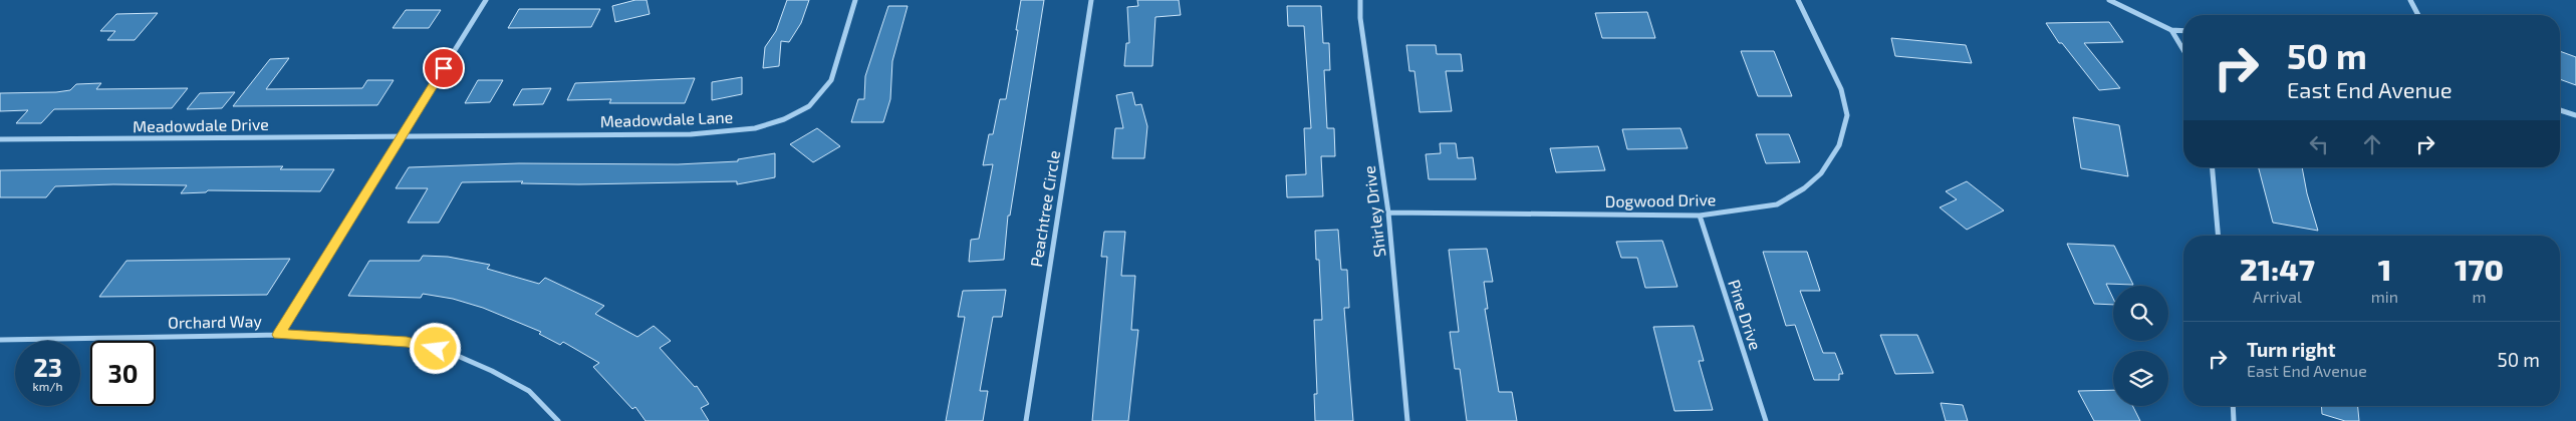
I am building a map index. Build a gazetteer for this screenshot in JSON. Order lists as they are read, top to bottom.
{
  "streets": {
    "street": [
      "Meadowdale Lane",
      "Meadowdale Drive",
      "Dogwood Drive",
      "Peachtree Circle",
      "Shirley Drive",
      "Pine Drive",
      "Orchard Way"
    ]
  },
  "crossings": [
    ["Meadowdale Lane", "Meadowdale Drive"],
    ["Dogwood Drive", "Shirley Drive"],
    ["Dogwood Drive", "Pine Drive"]
  ],
  "page": {
    "turn": ["50 m", "East End Avenue"],
    "eta": [
      "21:47",
      "Arrival",
      "1",
      "min",
      "170",
      "m"
    ],
    "list": [
      {
        "name": "Turn right",
        "note": "East End Avenue",
        "value": "50 m"
      }
    ],
    "speed": "23 km/h",
    "limit": "30"
  }
}
